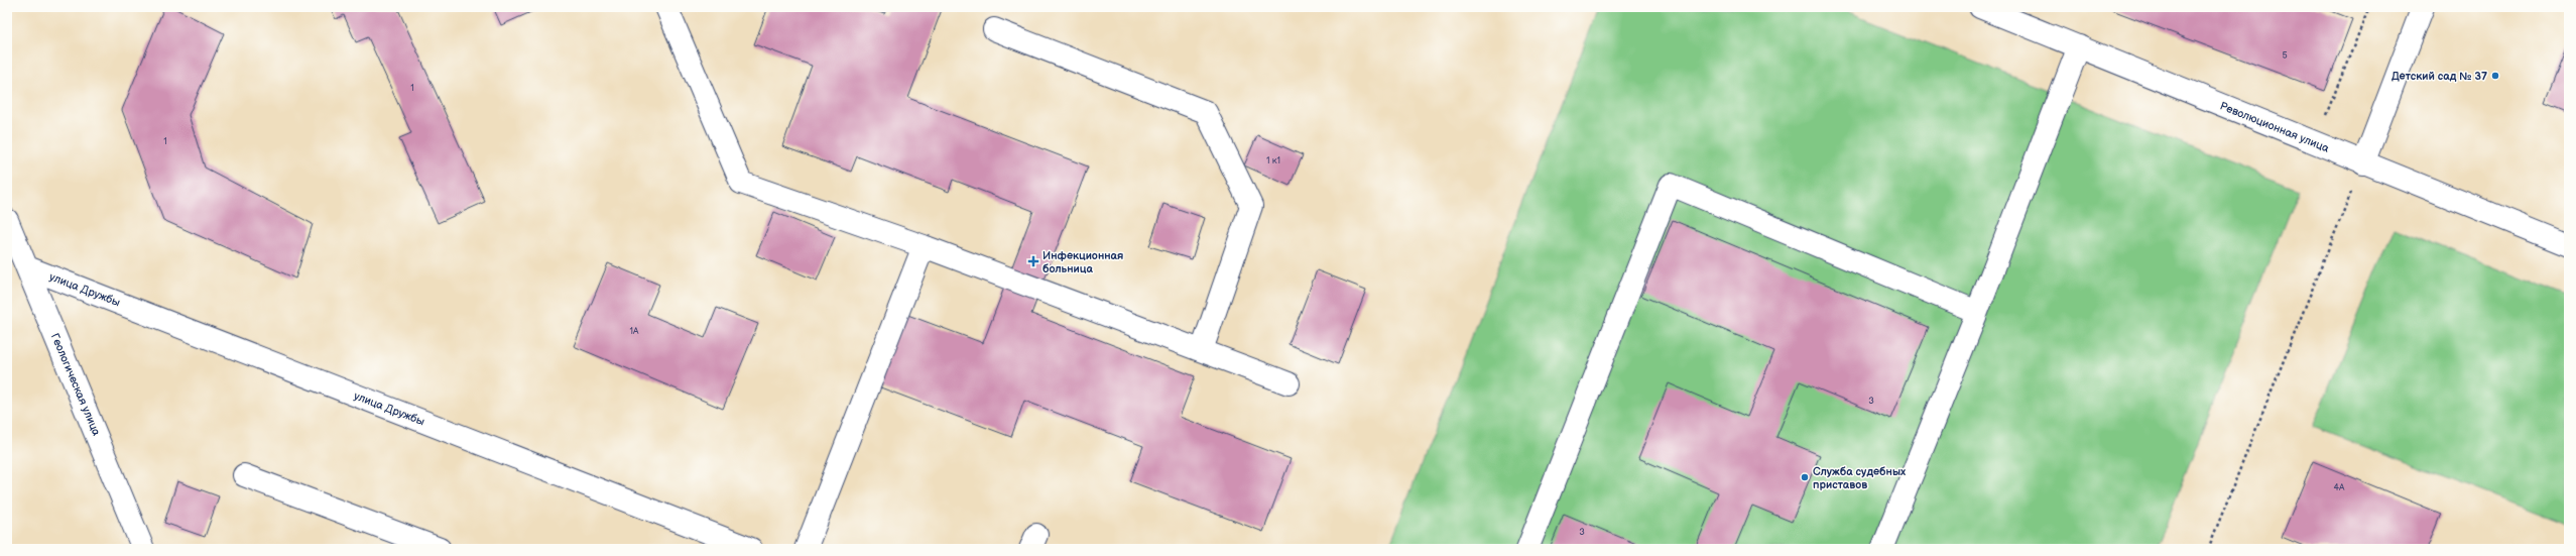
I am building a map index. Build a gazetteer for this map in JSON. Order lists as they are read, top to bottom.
{
  "streets": {
    "main road": ["Революционная улица", "улица Дружбы", "Геологическая улица"]
  },
  "crossings": [
    ["улица Дружбы", "Геологическая улица"]
  ],
  "places": {
    "other": ["Детский сад № 37", "Служба судебных приставов"],
    "health": ["Инфекционная больница"]
  },
  "house_numbers": [
    "5",
    "1",
    "1",
    "1 к1",
    "1А",
    "3",
    "4А",
    "3"
  ]
}
